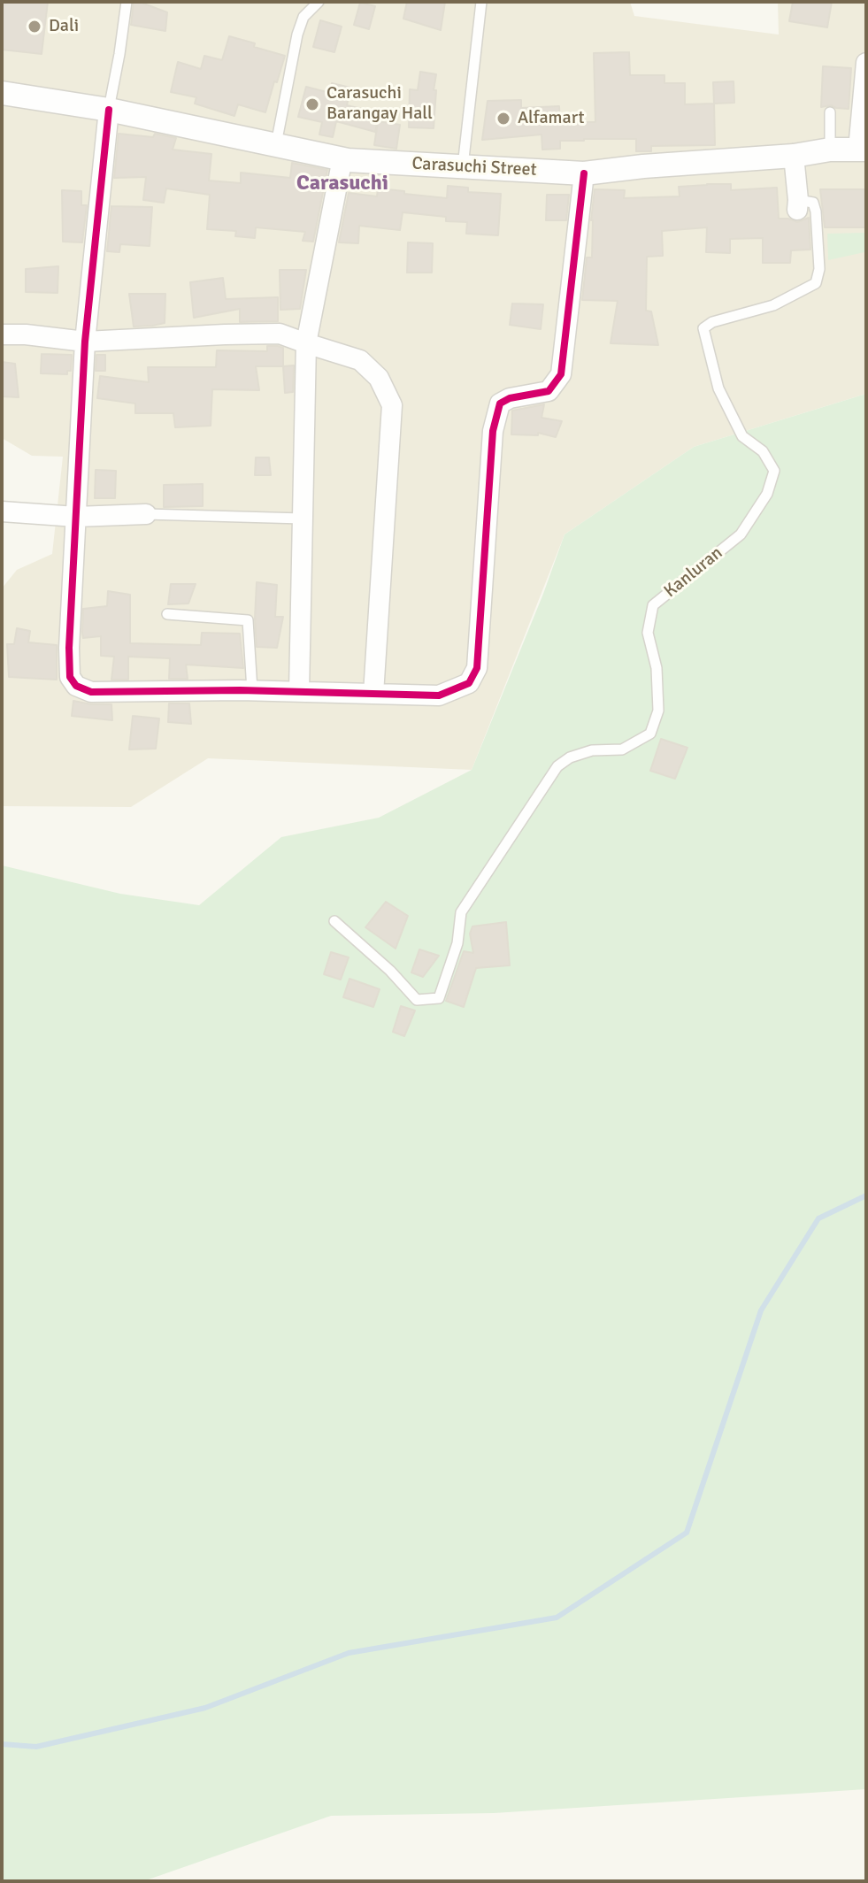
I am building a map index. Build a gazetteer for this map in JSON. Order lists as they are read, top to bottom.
{
  "streets": {
    "street": ["Carasuchi Street"],
    "lane": ["Kanluran"]
  },
  "districts": ["Carasuchi"],
  "places": ["Dali", "Carasuchi Barangay Hall", "Alfamart"]
}
